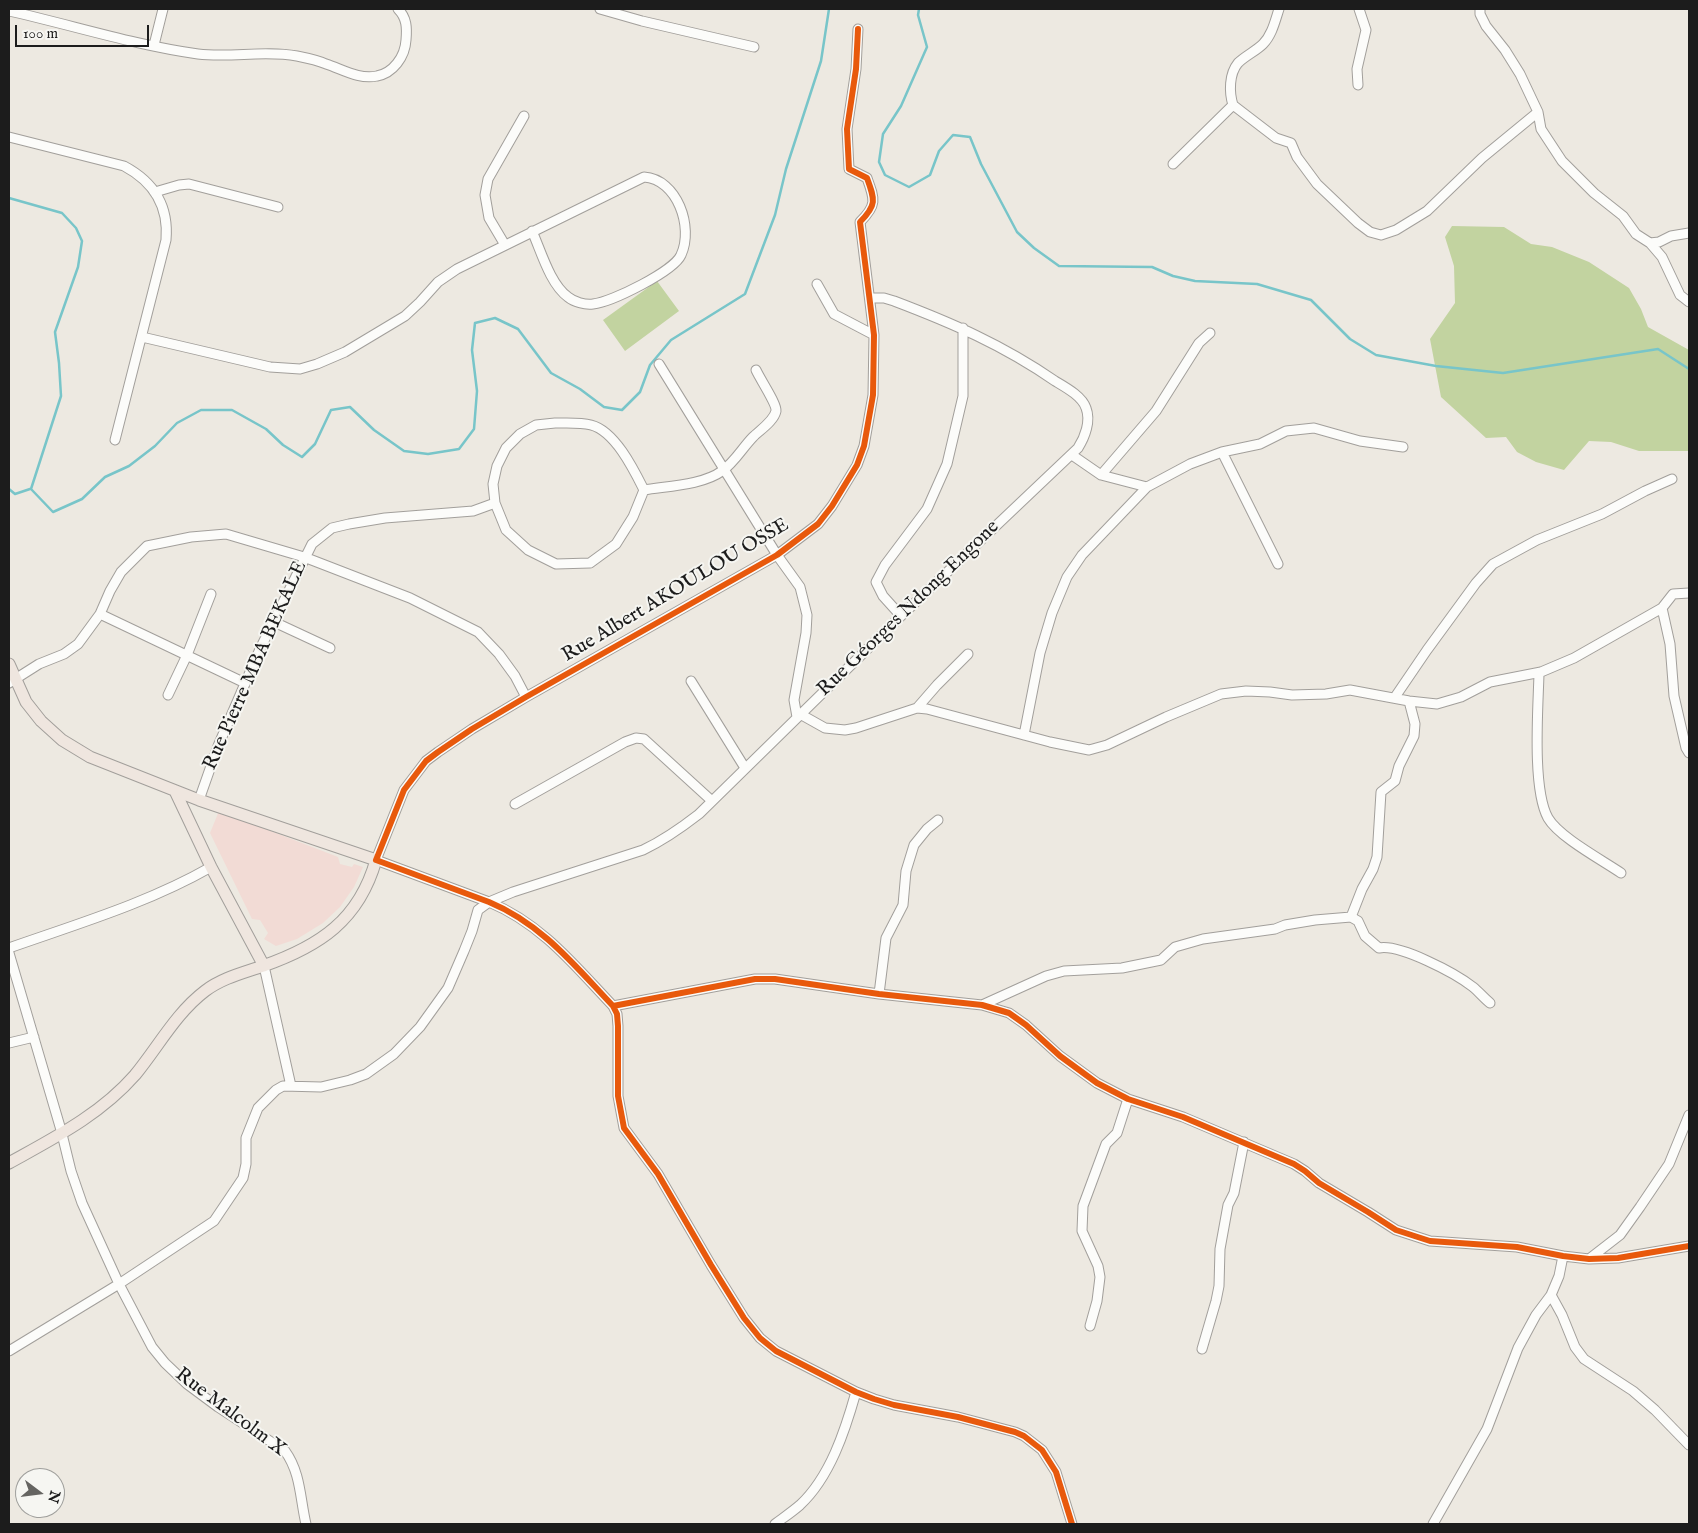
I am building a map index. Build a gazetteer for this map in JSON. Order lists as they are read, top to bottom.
{
  "streets": {
    "street": [
      "Rue Albert AKOULOU OSSE",
      "Rue Géorges Ndong Engone",
      "Rue Pierre MBA BEKALE",
      "Rue Malcolm X"
    ]
  },
  "crossings": [
    ["Rue Albert AKOULOU OSSE", "Rue Géorges Ndong Engone"]
  ],
  "scale_bar": "100 m",
  "north": "right"
}
